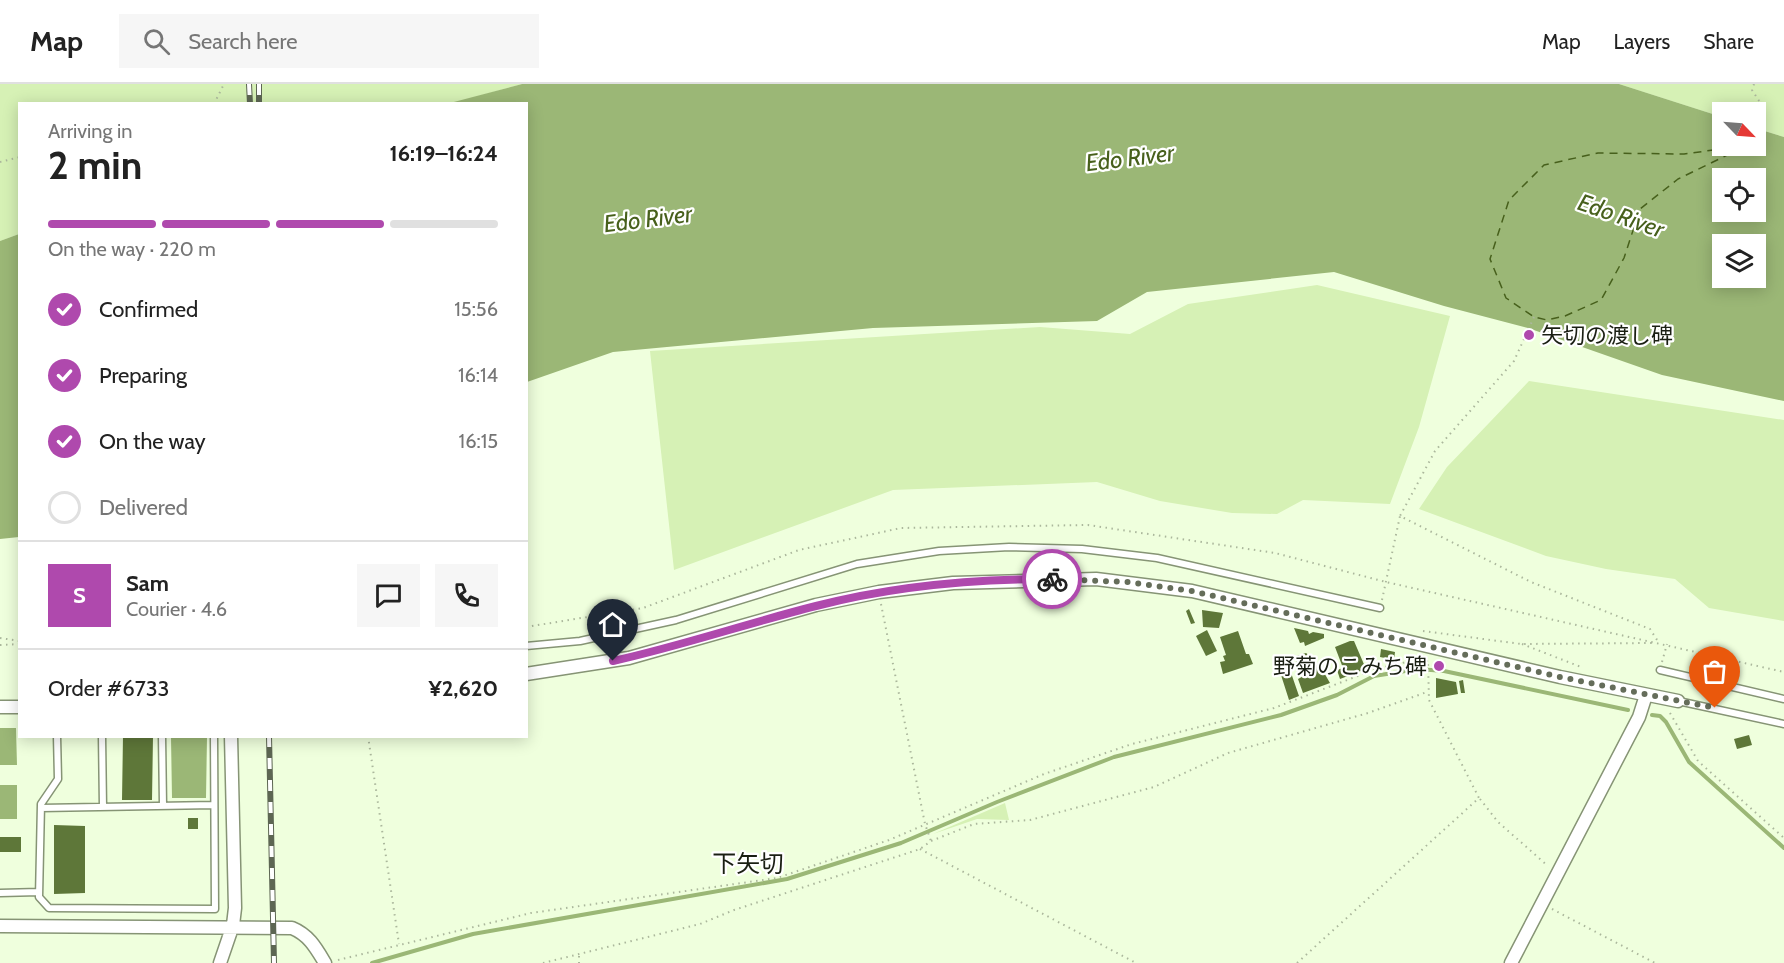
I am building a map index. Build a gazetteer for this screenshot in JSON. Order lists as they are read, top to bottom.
{
  "districts": ["下矢切"],
  "water": ["Edo River"],
  "places": ["矢切の渡し碑", "野菊のこみち碑"],
  "north": "bottom right",
  "page": {
    "header": "Map",
    "search": "Search here",
    "nav": ["Map", "Layers", "Share"],
    "heading": ["2 min", "Arriving in", "16:19–16:24"],
    "panel": [
      "Sam",
      "Courier · 4.6",
      "Order #6733",
      "¥2,620"
    ],
    "bar": "On the way · 220 m",
    "list": [
      ["Confirmed", "15:56"],
      ["Preparing", "16:14"],
      ["On the way", "16:15"],
      "Delivered"
    ],
    "round": "S"
  }
}
